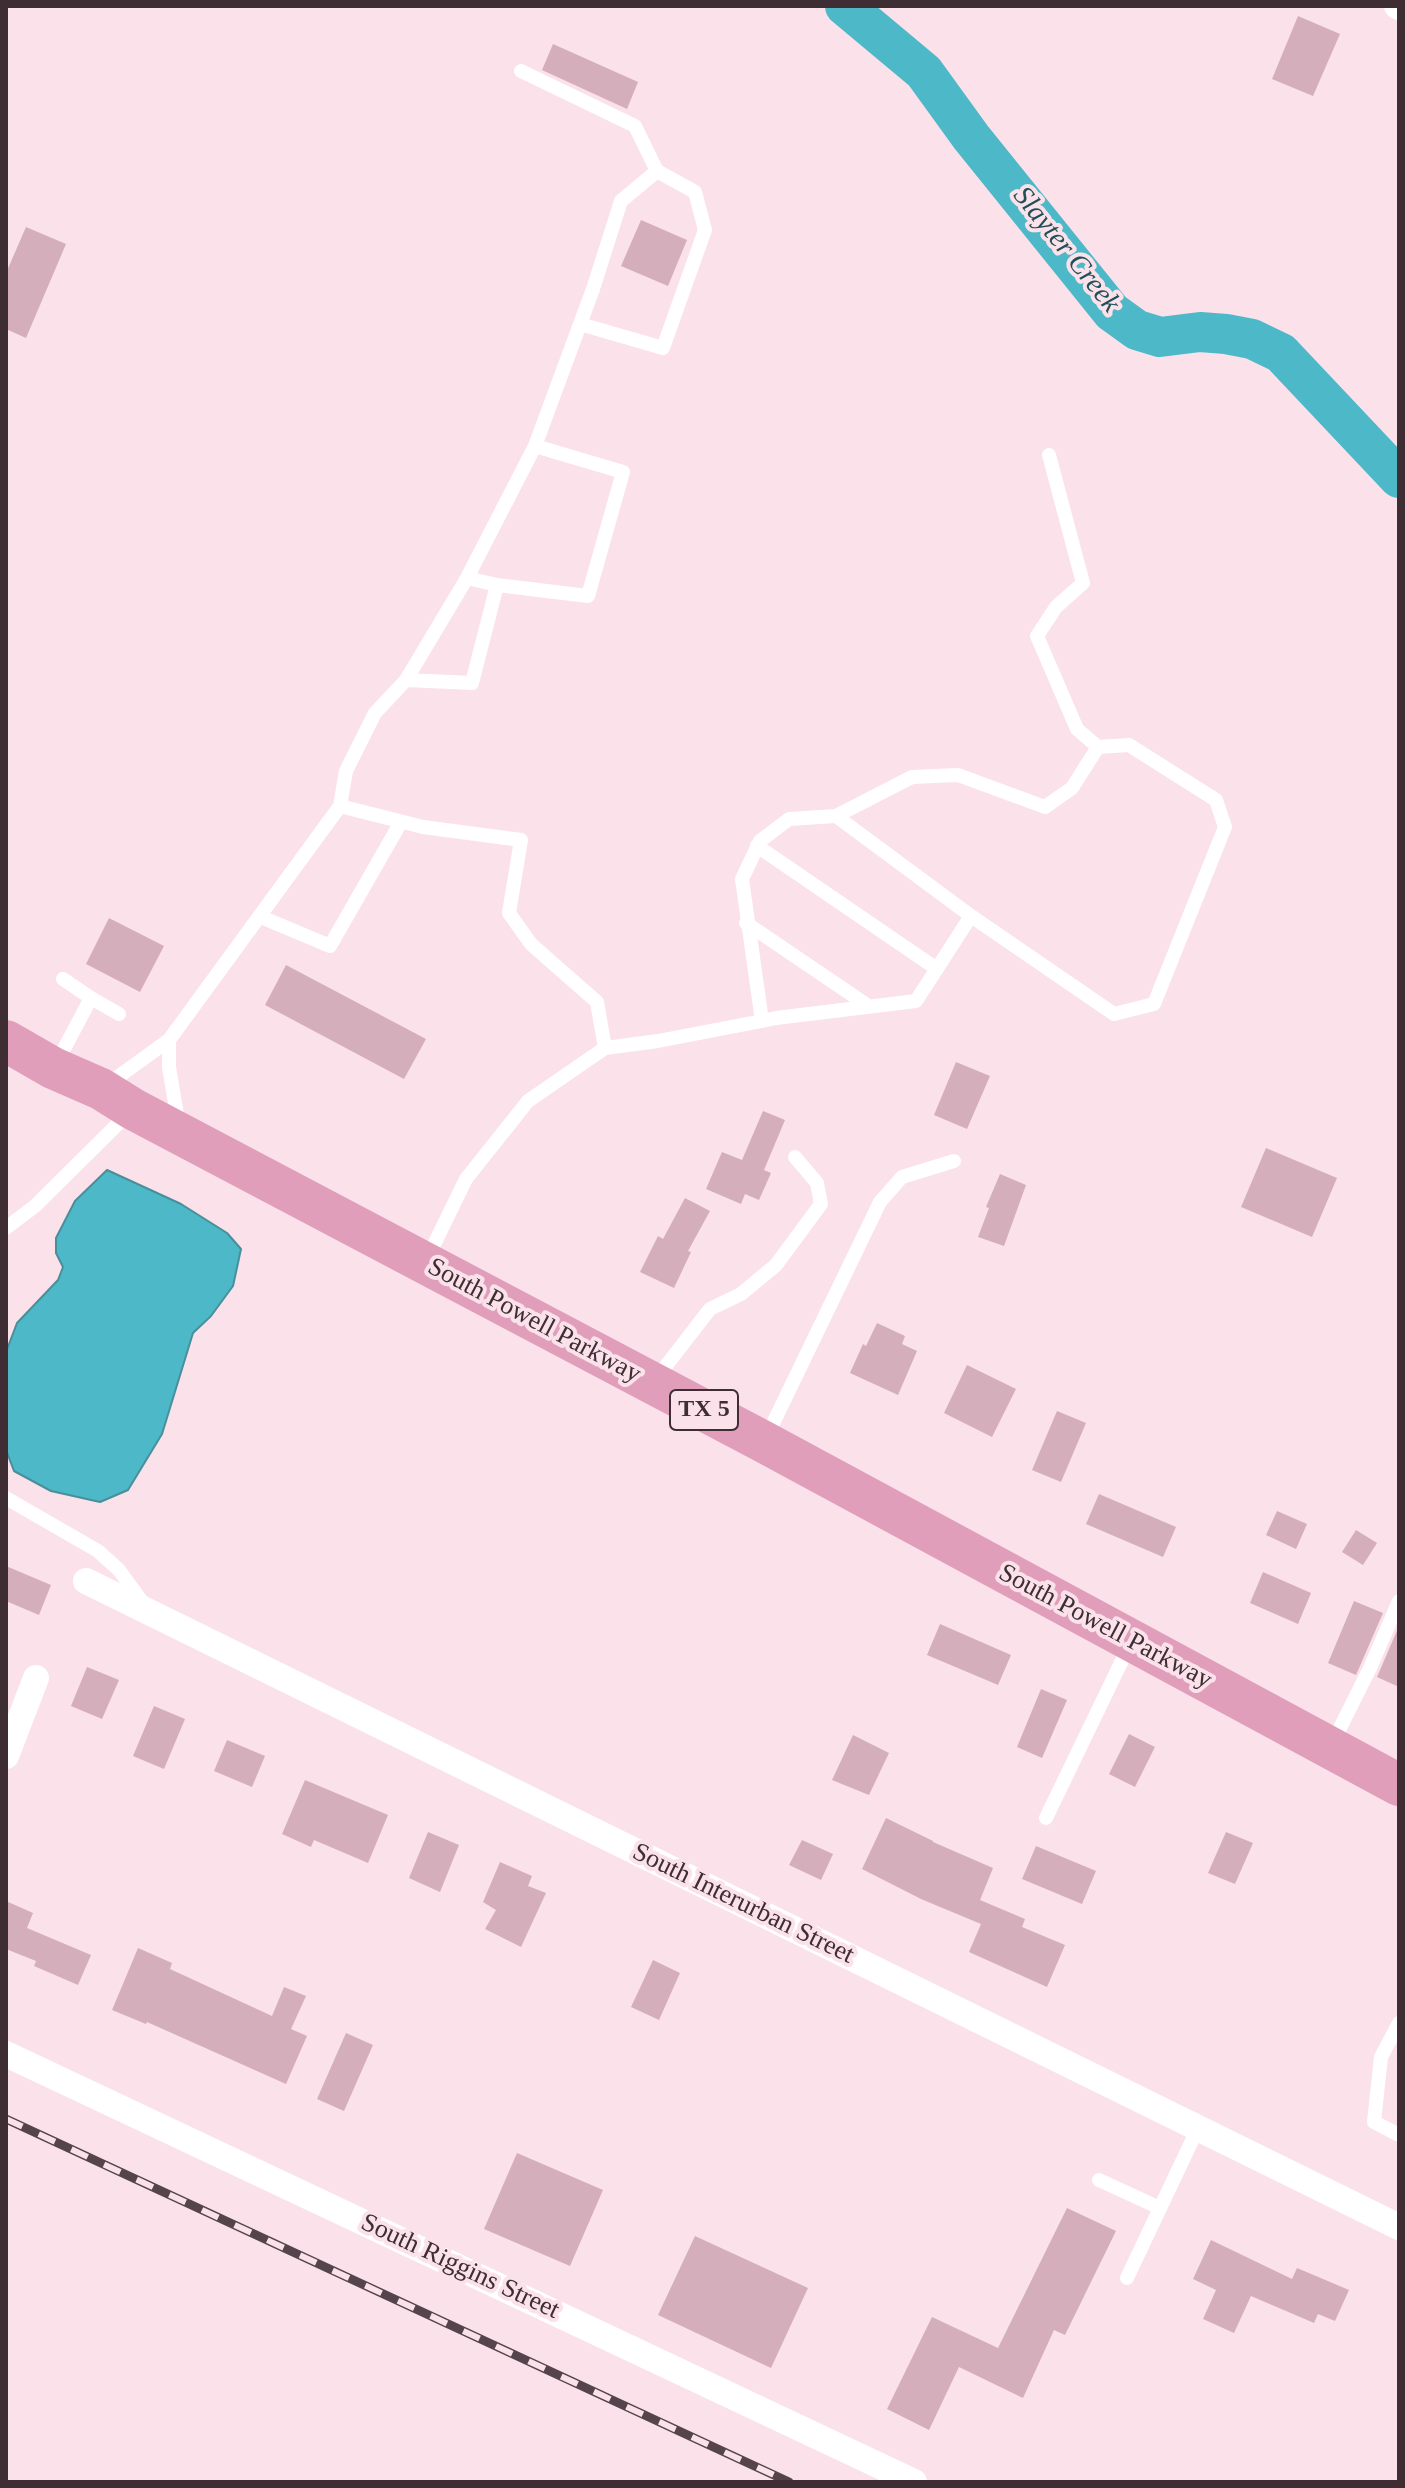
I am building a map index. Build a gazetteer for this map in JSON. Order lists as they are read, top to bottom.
{
  "streets": {
    "main road": ["South Powell Parkway", "TX 5"],
    "street": ["South Interurban Street", "South Riggins Street"]
  },
  "water": ["Slayter Creek"]
}
